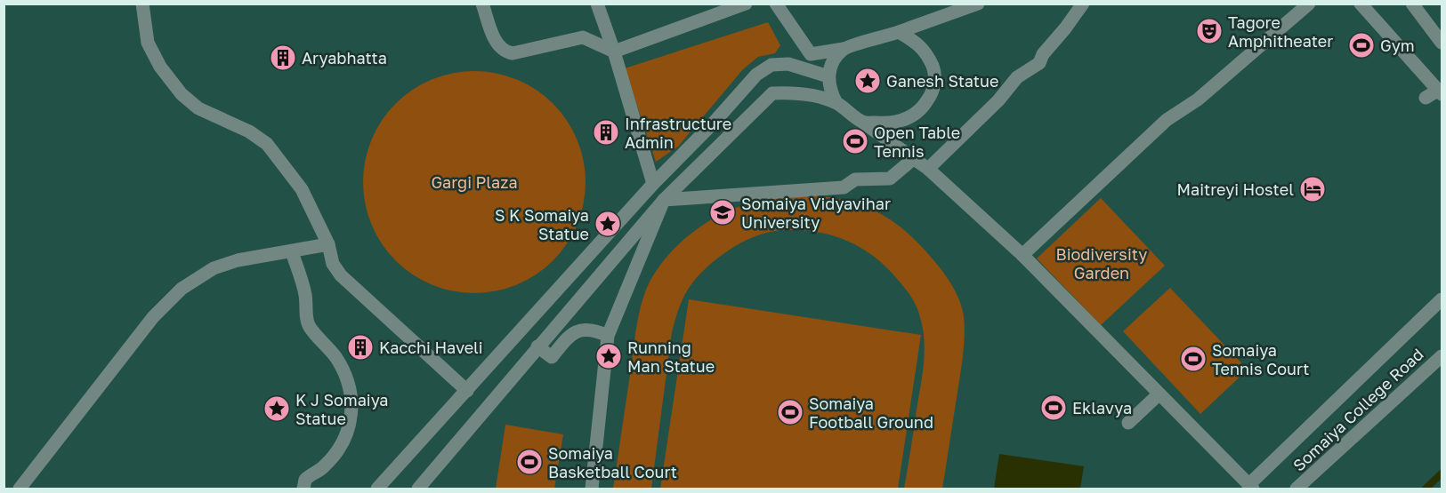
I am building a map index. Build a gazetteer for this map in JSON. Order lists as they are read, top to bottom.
{
  "streets": {
    "street": ["Somaiya College Road"]
  },
  "parks": ["Gargi Plaza", "Biodiversity Garden"],
  "places": {
    "theatre": ["Tagore Amphitheater"],
    "sports": [
      "Gym",
      "Open Table Tennis",
      "Somaiya Tennis Court",
      "Eklavya",
      "Somaiya Football Ground",
      "Somaiya Basketball Court"
    ],
    "building": ["Aryabhatta", "Infrastructure Admin", "Kacchi Haveli"],
    "place": [
      "Ganesh Statue",
      "S K Somaiya Statue",
      "Running Man Statue",
      "K J Somaiya Statue"
    ],
    "hotel": ["Maitreyi Hostel"],
    "school or university": ["Somaiya Vidyavihar University"]
  }
}
